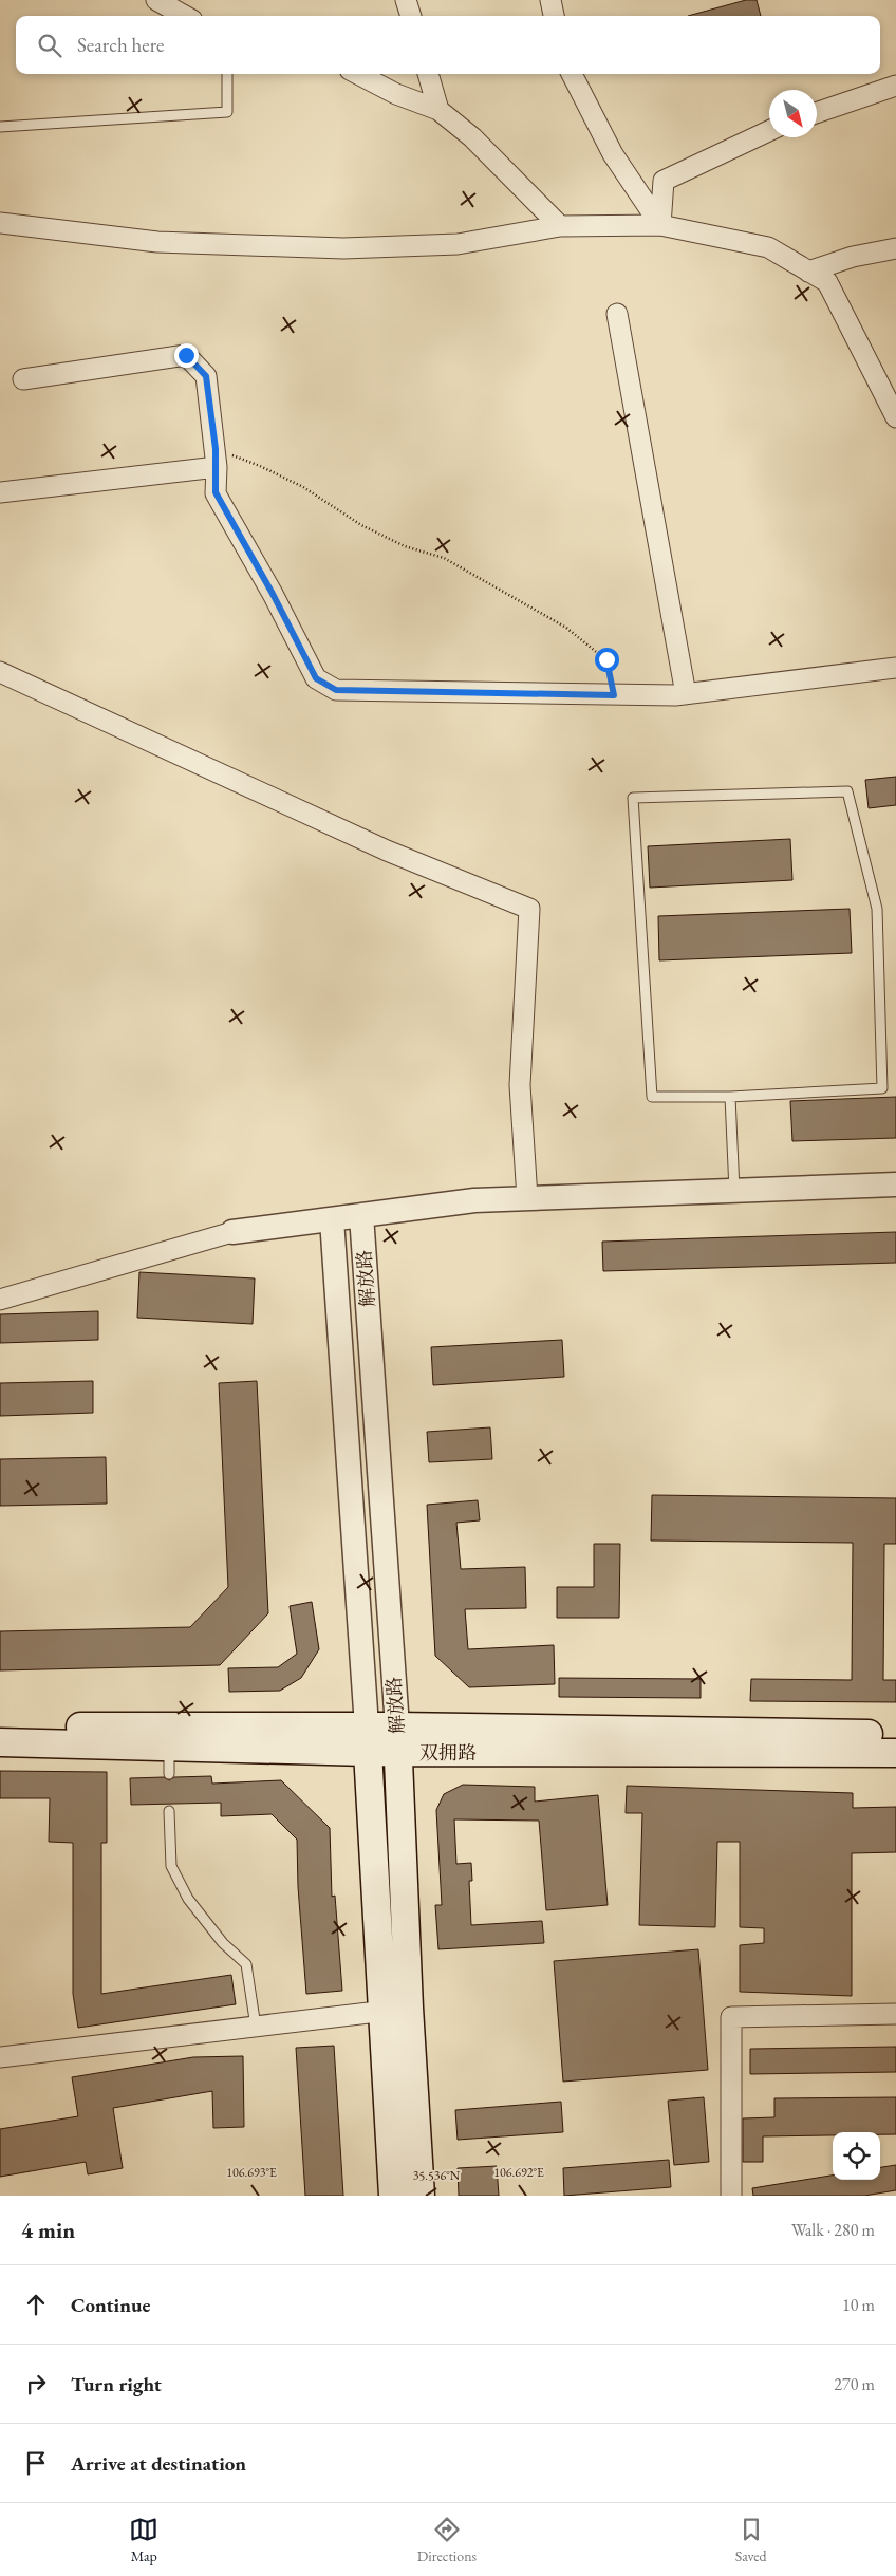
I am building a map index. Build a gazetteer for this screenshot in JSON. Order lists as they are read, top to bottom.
{
  "streets": {
    "main road": ["解放路", "双拥路"]
  },
  "crossings": [
    ["解放路", "双拥路"]
  ],
  "north": "bottom right",
  "page": {
    "search": "Search here",
    "heading": ["4 min", "Walk · 280 m"],
    "list": [
      ["Continue", "10 m"],
      ["Turn right", "270 m"],
      "Arrive at destination"
    ],
    "nav": ["Map", "Directions", "Saved"]
  },
  "coordinates": ["106.693°E", "106.692°E", "35.536°N"]
}
